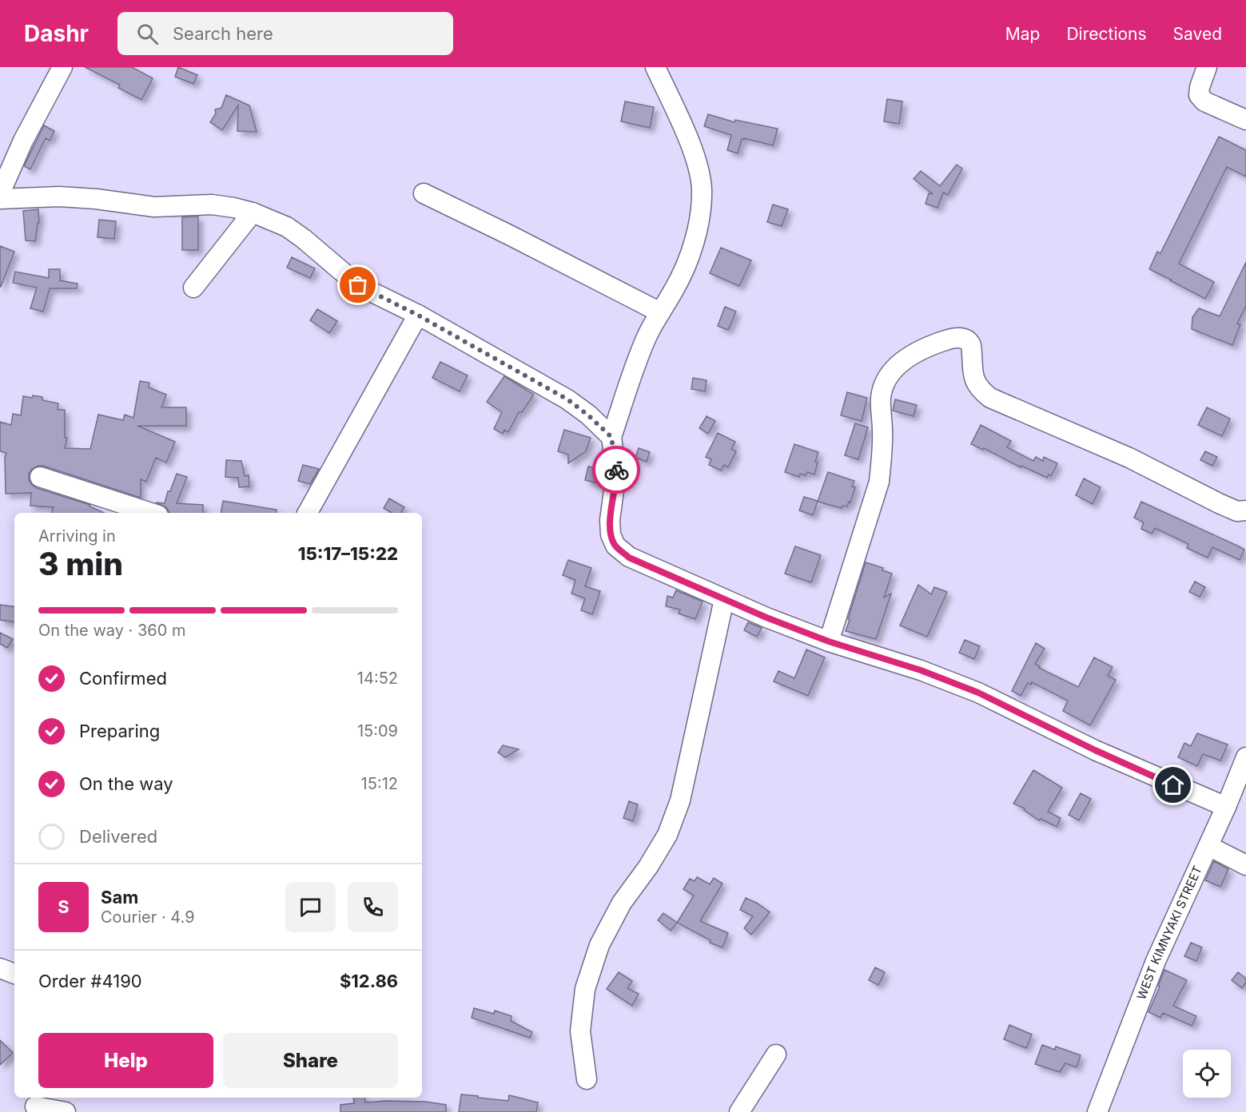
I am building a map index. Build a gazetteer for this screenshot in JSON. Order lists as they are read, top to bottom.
{
  "streets": {
    "street": ["WEST KIMNYAKI STREET"]
  },
  "page": {
    "header": "Dashr",
    "search": "Search here",
    "nav": ["Map", "Directions", "Saved"],
    "heading": ["3 min", "Arriving in", "15:17–15:22"],
    "panel": [
      "Sam",
      "Courier · 4.9",
      "Order #4190",
      "$12.86"
    ],
    "bar": "On the way · 360 m",
    "list": [
      ["Confirmed", "14:52"],
      ["Preparing", "15:09"],
      ["On the way", "15:12"],
      "Delivered"
    ],
    "round": "S",
    "buttons": ["Help", "Share"]
  }
}
